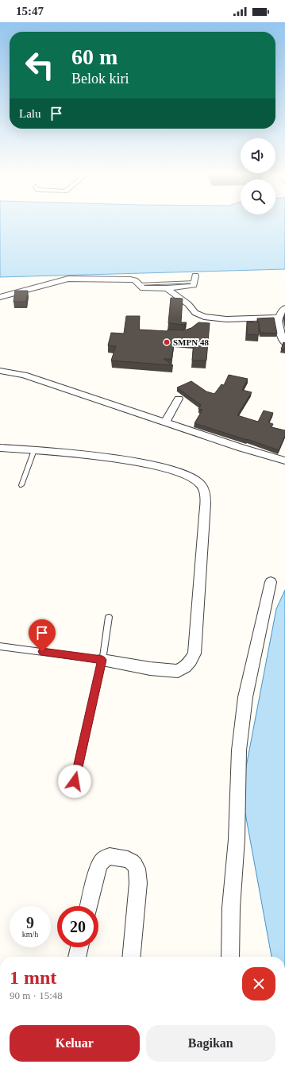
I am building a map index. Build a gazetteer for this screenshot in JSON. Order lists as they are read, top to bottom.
{
  "places": ["SMPN 48"],
  "page": {
    "status": "15:47",
    "turn": ["60 m", "Belok kiri"],
    "then": "Lalu",
    "speed": "9 km/h",
    "limit": "20",
    "heading": ["1 mnt", "90 m · 15:48"],
    "buttons": ["Keluar", "Bagikan"]
  }
}
